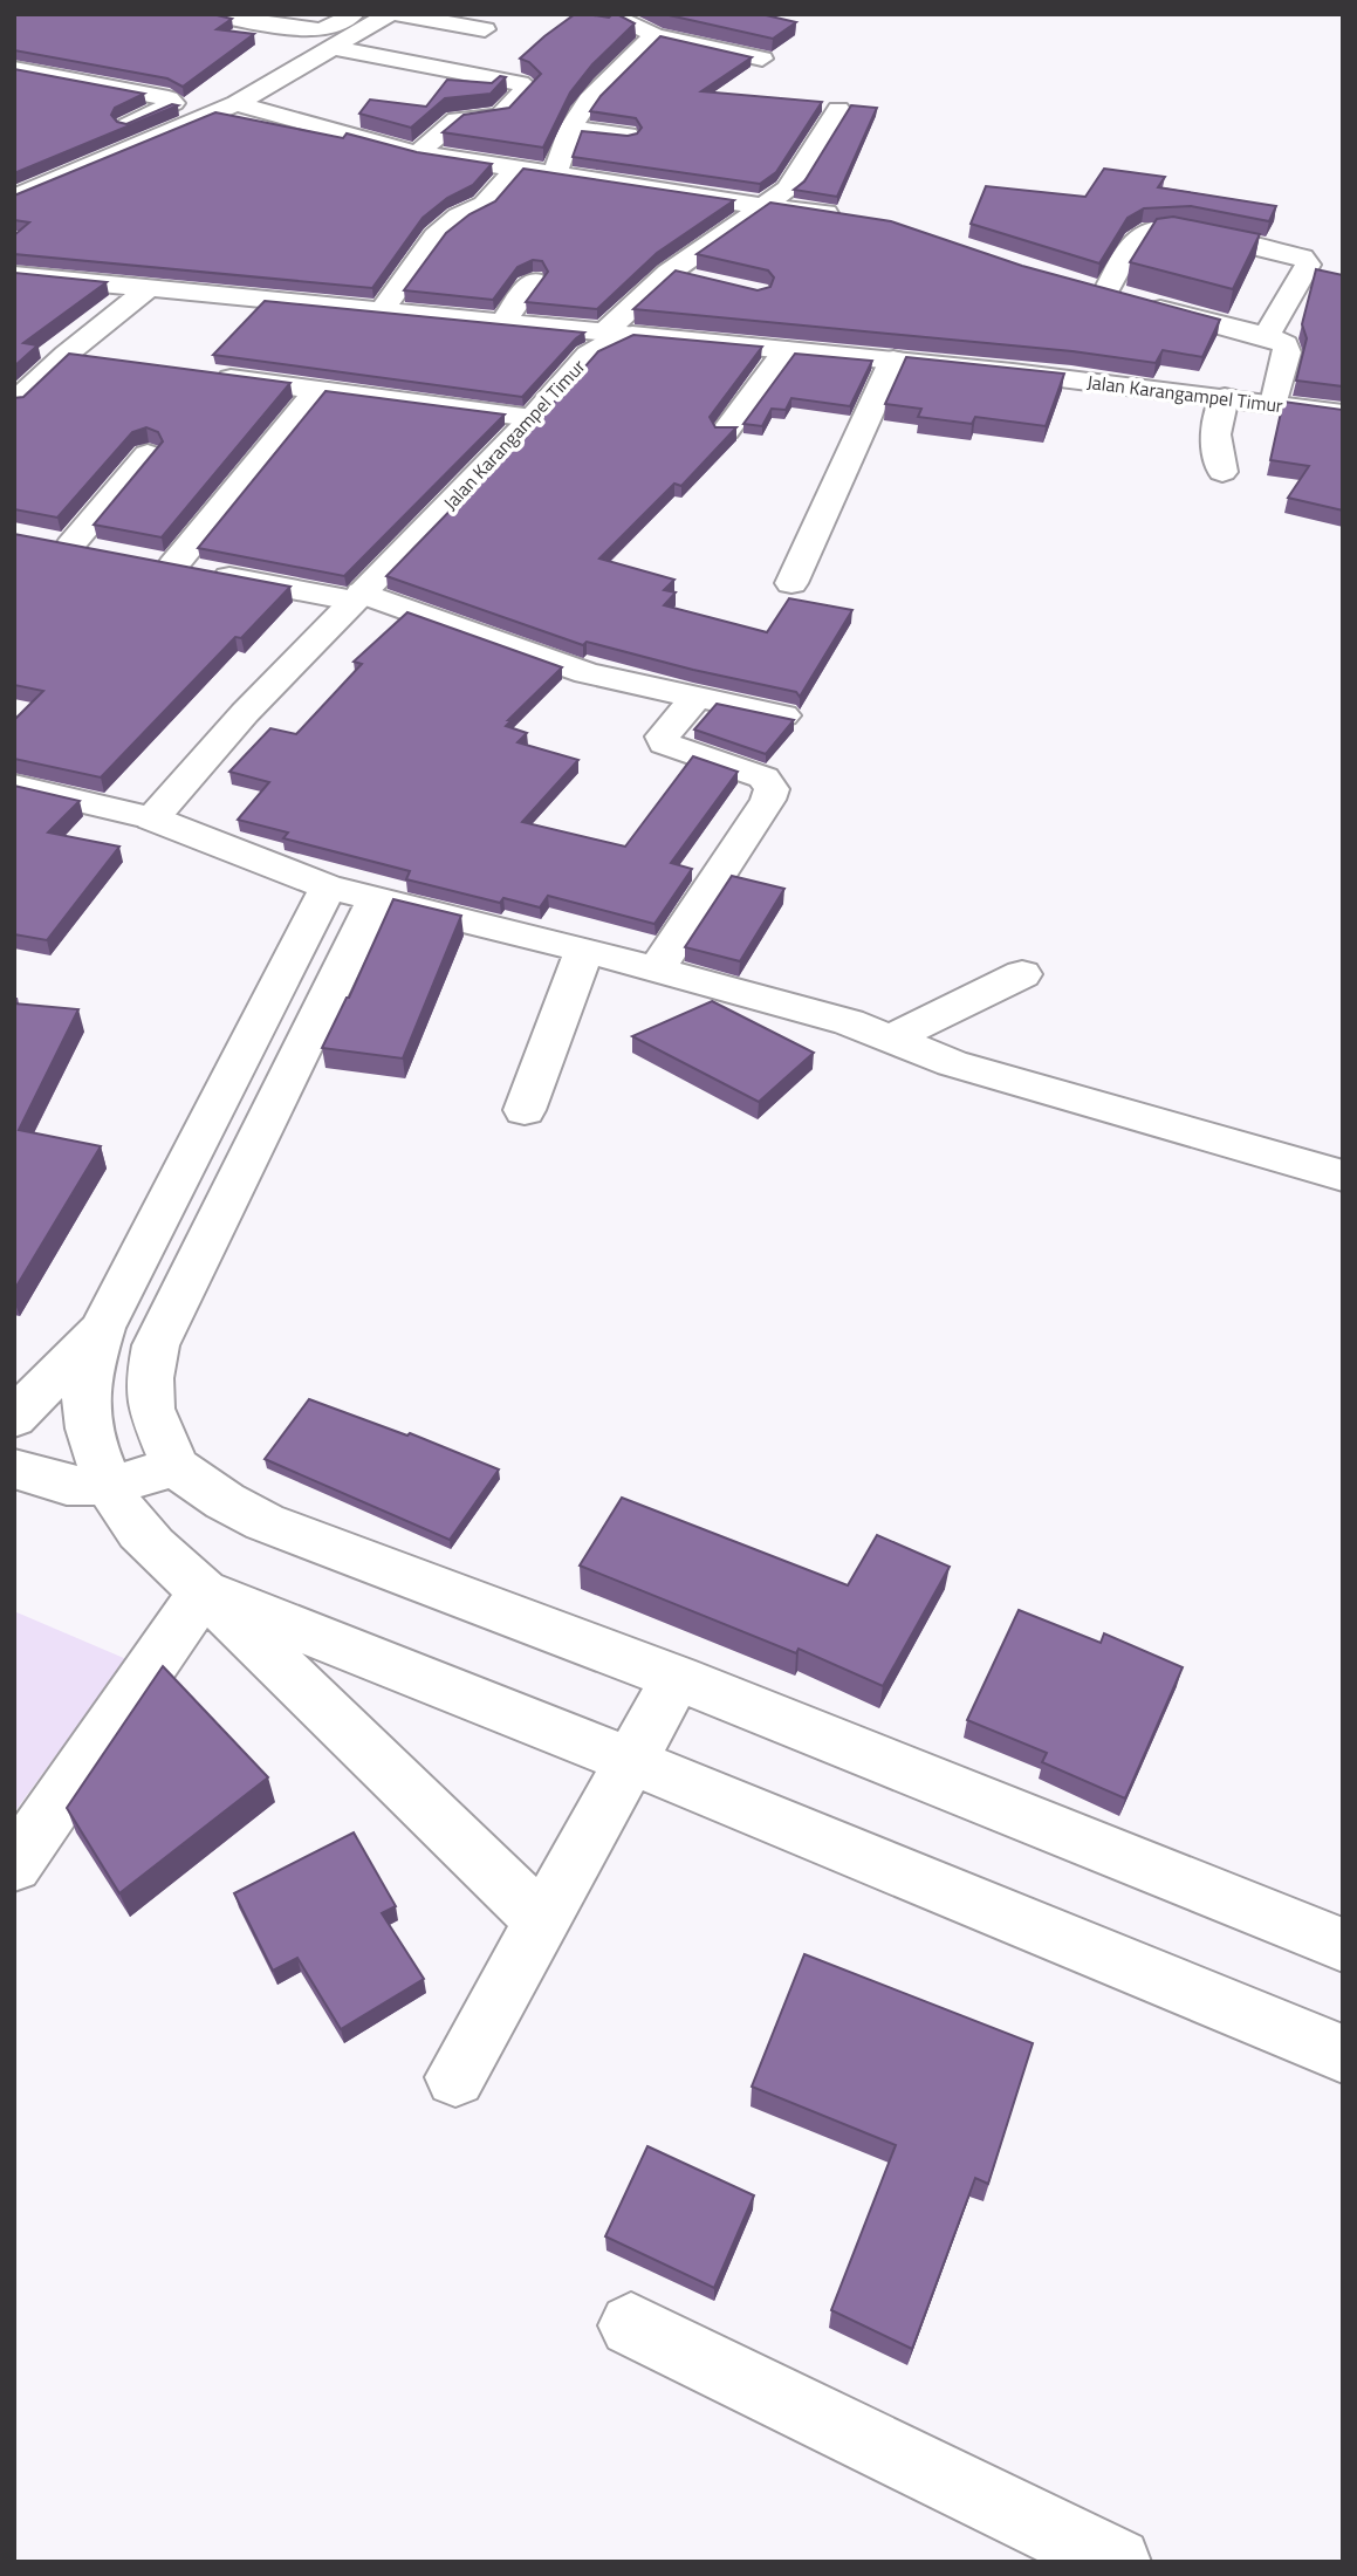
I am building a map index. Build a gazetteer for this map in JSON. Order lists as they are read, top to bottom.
{
  "streets": {
    "street": ["Jalan Karangampel Timur"]
  }
}
